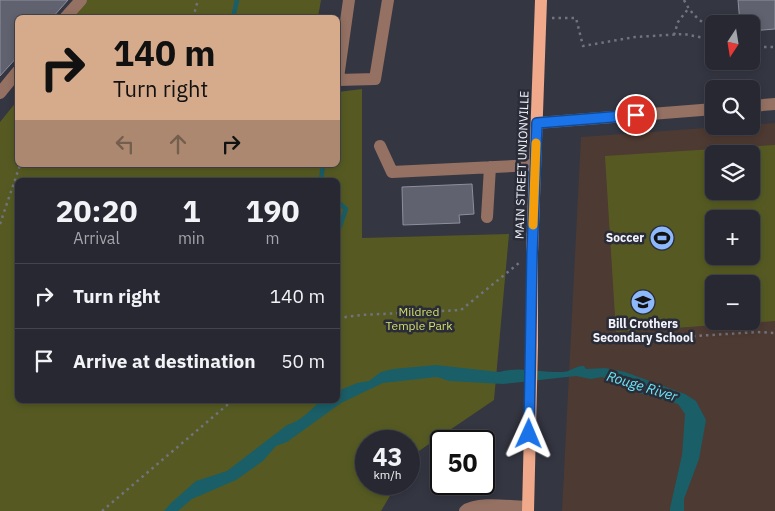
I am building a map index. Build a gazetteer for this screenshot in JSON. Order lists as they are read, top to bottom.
{
  "streets": {
    "main road": ["MAIN STREET UNIONVILLE"]
  },
  "water": ["Rouge River"],
  "parks": ["Mildred Temple Park"],
  "places": {
    "sports": ["Soccer"],
    "school or university": ["Bill Crothers Secondary School"]
  },
  "north": "bottom",
  "page": {
    "map_buttons": ["+", "−"],
    "turn": ["140 m", "Turn right"],
    "eta": [
      "20:20",
      "Arrival",
      "1",
      "min",
      "190",
      "m"
    ],
    "list": [
      {
        "name": "Turn right",
        "value": "140 m"
      },
      {
        "name": "Arrive at destination",
        "value": "50 m"
      }
    ],
    "speed": "43 km/h",
    "limit": "50"
  }
}
